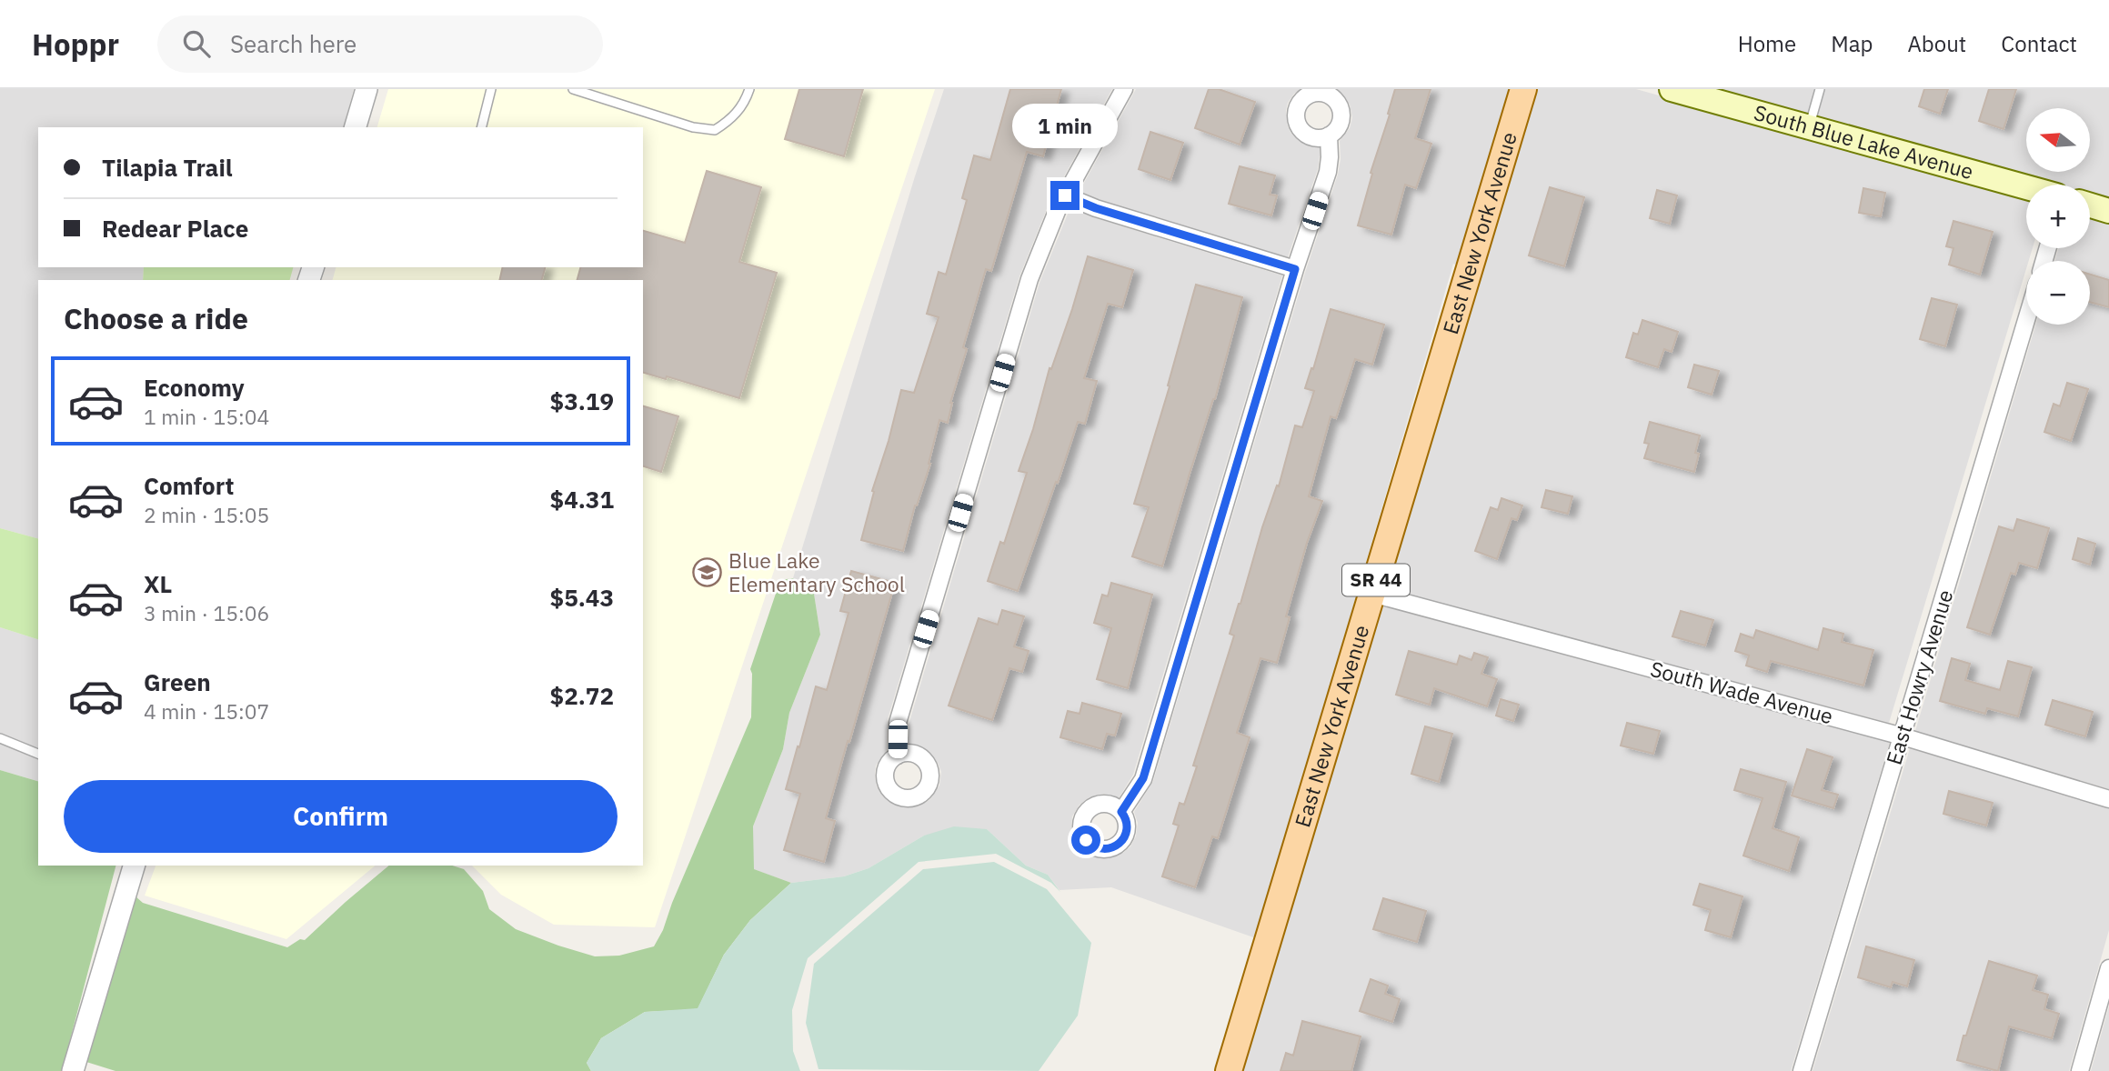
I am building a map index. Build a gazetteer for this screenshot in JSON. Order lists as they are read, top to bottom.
{
  "streets": {
    "main road": ["South Blue Lake Avenue", "East New York Avenue", "SR 44"],
    "street": ["East Howry Avenue", "South Wade Avenue"]
  },
  "crossings": [
    ["East New York Avenue", "South Wade Avenue"],
    ["East Howry Avenue", "South Wade Avenue"]
  ],
  "places": {
    "school or university": ["Blue Lake Elementary School"]
  },
  "north": "left",
  "page": {
    "header": "Hoppr",
    "search": "Search here",
    "nav": [
      "Home",
      "Map",
      "About",
      "Contact"
    ],
    "bubble": "1 min",
    "map_buttons": ["+", "−"],
    "banner": ["Tilapia Trail", "Redear Place"],
    "heading": "Choose a ride",
    "list": [
      {
        "name": "Economy",
        "note": "1 min · 15:04",
        "value": "$3.19"
      },
      {
        "name": "Comfort",
        "note": "2 min · 15:05",
        "value": "$4.31"
      },
      {
        "name": "XL",
        "note": "3 min · 15:06",
        "value": "$5.43"
      },
      {
        "name": "Green",
        "note": "4 min · 15:07",
        "value": "$2.72"
      }
    ],
    "buttons": "Confirm"
  }
}
